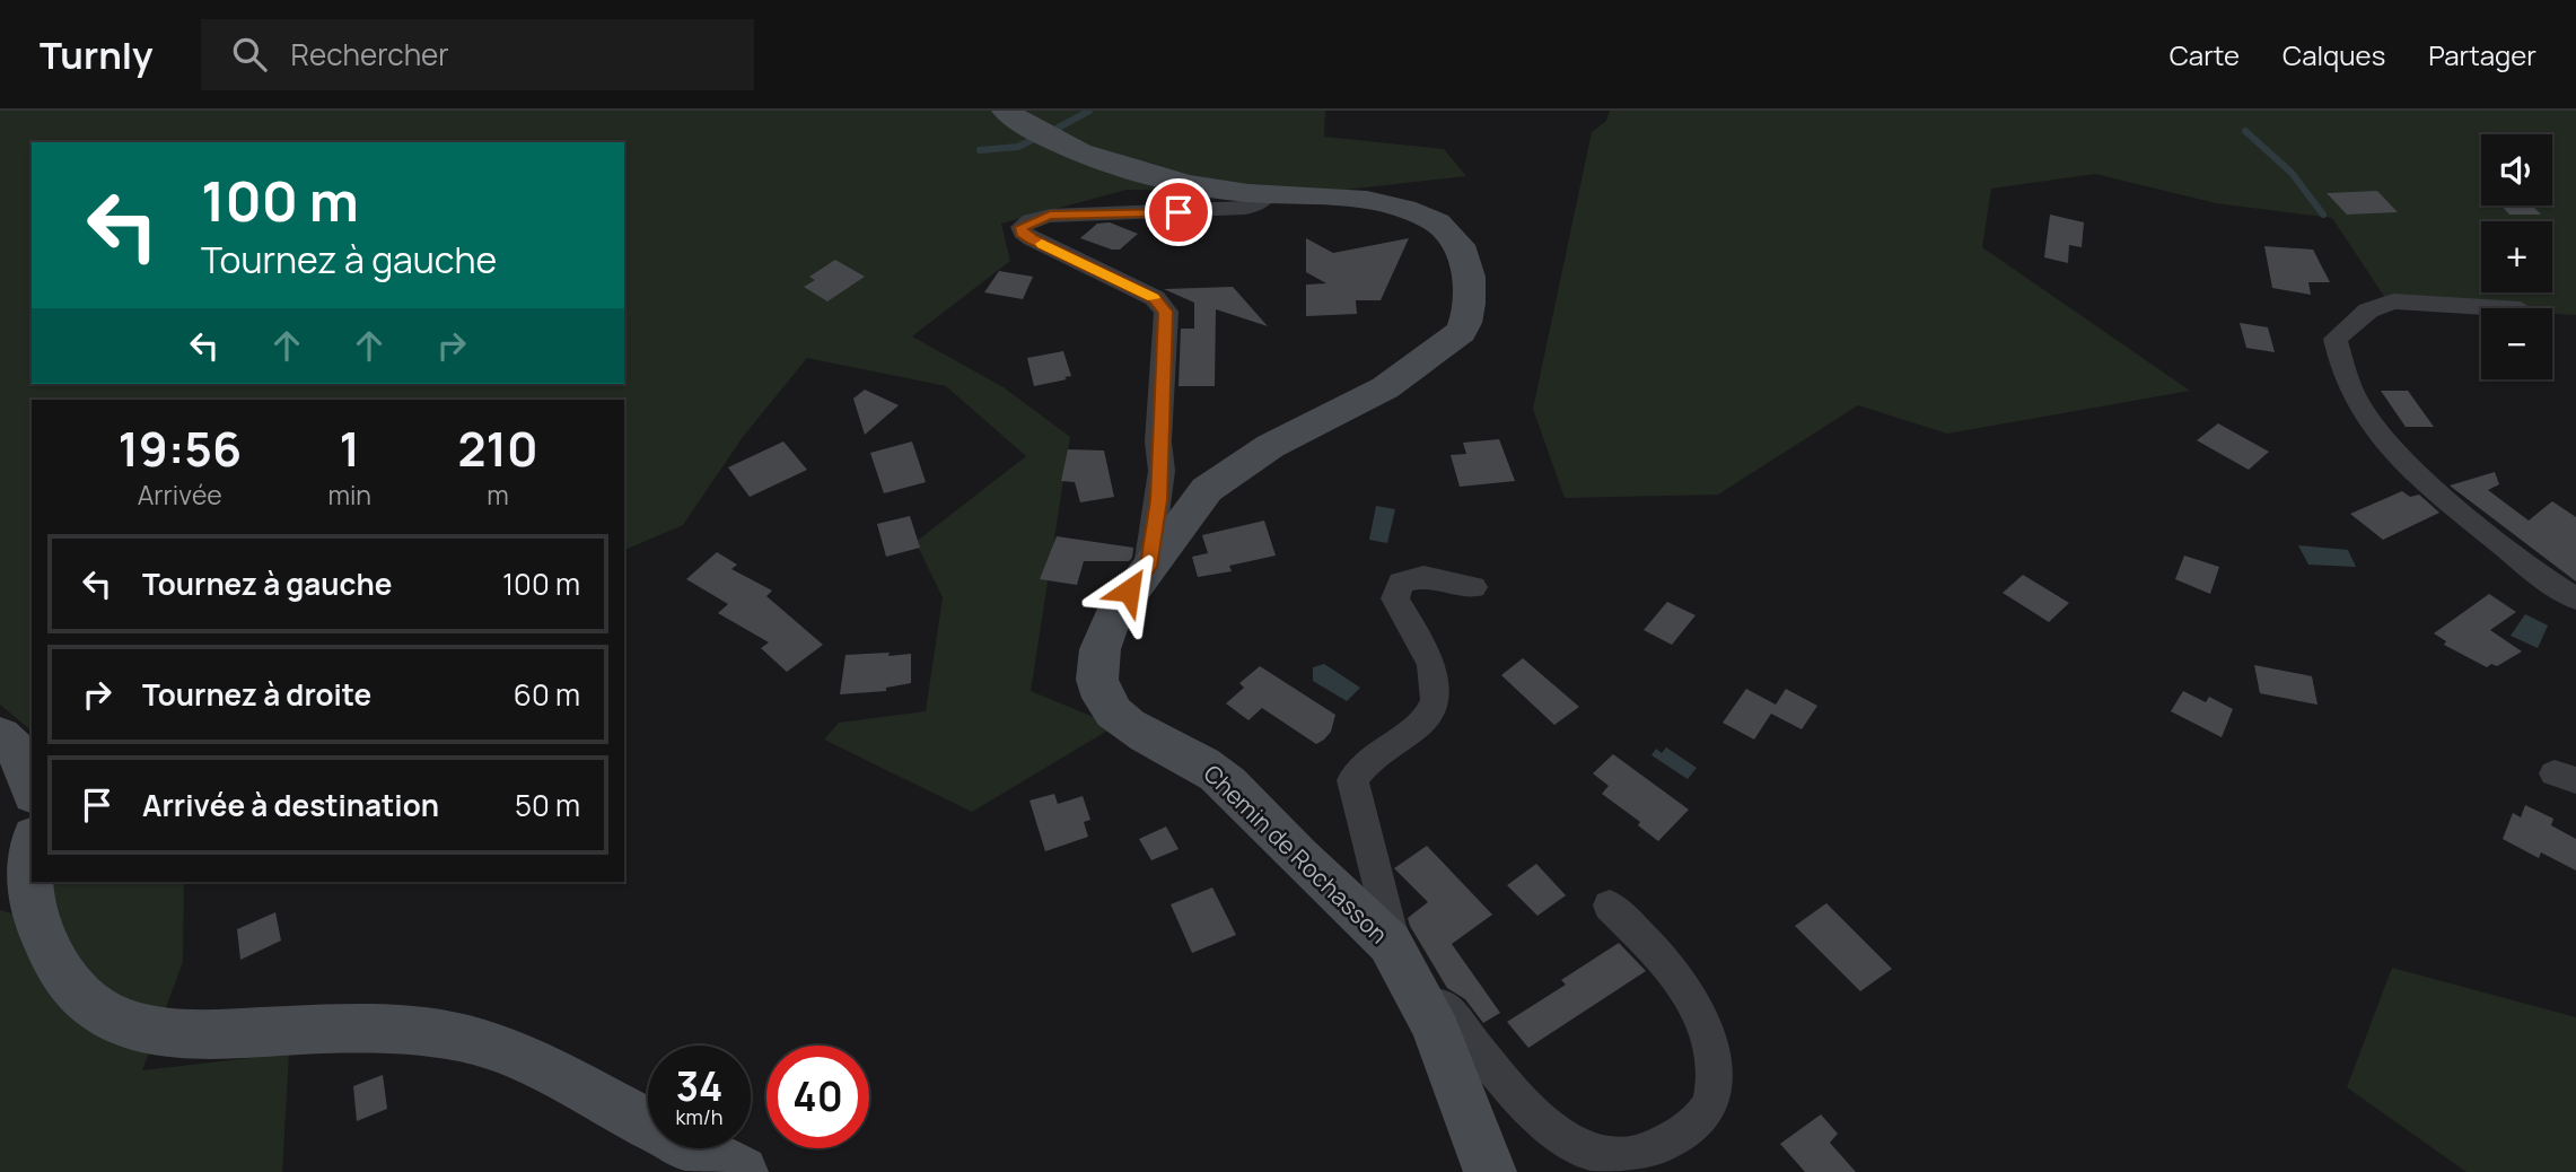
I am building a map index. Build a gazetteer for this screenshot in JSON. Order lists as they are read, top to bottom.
{
  "streets": {
    "street": ["Chemin de Rochasson"]
  },
  "page": {
    "header": "Turnly",
    "search": "Rechercher",
    "nav": ["Carte", "Calques", "Partager"],
    "map_buttons": ["+", "−"],
    "turn": ["100 m", "Tournez à gauche"],
    "eta": [
      "19:56",
      "Arrivée",
      "1",
      "min",
      "210",
      "m"
    ],
    "list": [
      {
        "name": "Tournez à gauche",
        "value": "100 m"
      },
      {
        "name": "Tournez à droite",
        "value": "60 m"
      },
      {
        "name": "Arrivée à destination",
        "value": "50 m"
      }
    ],
    "speed": "34 km/h",
    "limit": "40"
  }
}
